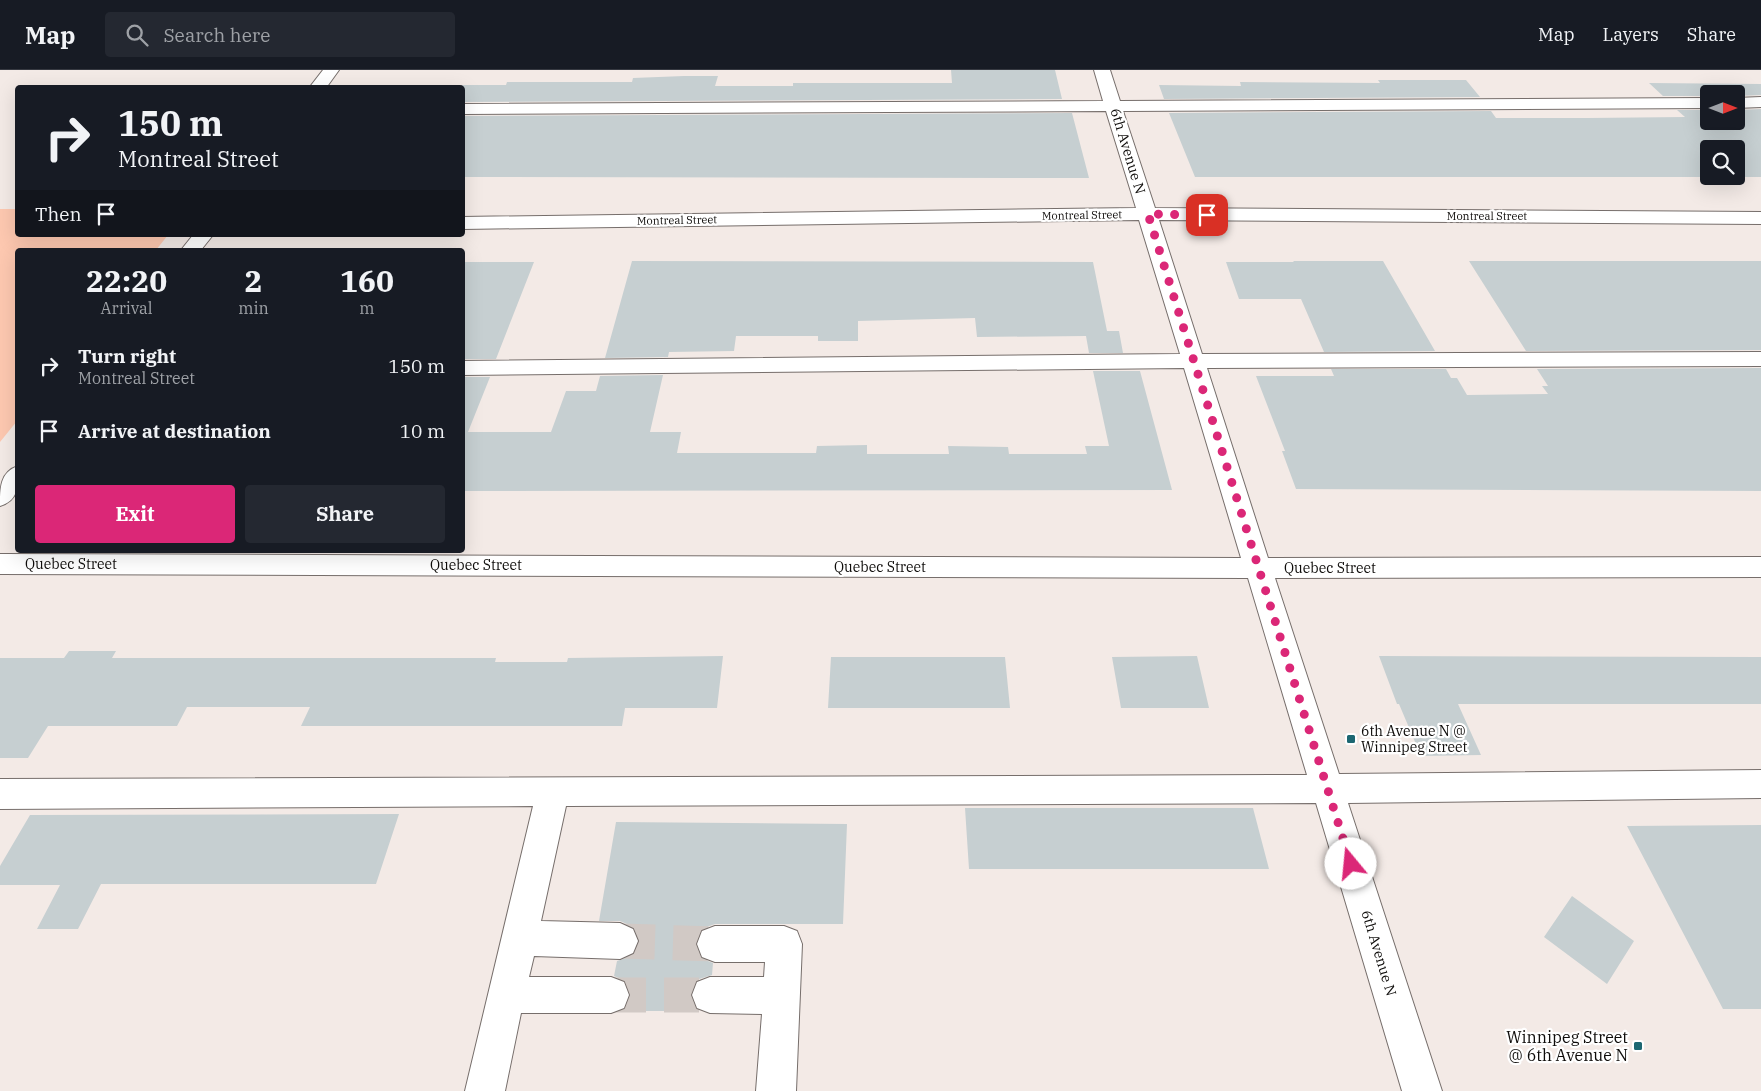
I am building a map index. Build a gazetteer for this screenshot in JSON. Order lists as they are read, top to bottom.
{
  "streets": {
    "street": ["6th Avenue N", "Montreal Street", "Quebec Street"]
  },
  "crossings": [
    ["6th Avenue N", "Montreal Street"],
    ["6th Avenue N", "Quebec Street"]
  ],
  "places": {
    "transit": ["6th Avenue N @ Winnipeg Street", "Winnipeg Street @ 6th Avenue N"]
  },
  "north": "right",
  "page": {
    "header": "Map",
    "search": "Search here",
    "nav": ["Map", "Layers", "Share"],
    "turn": ["150 m", "Montreal Street"],
    "then": "Then",
    "eta": [
      "22:20",
      "Arrival",
      "2",
      "min",
      "160",
      "m"
    ],
    "list": [
      {
        "name": "Turn right",
        "note": "Montreal Street",
        "value": "150 m"
      },
      {
        "name": "Arrive at destination",
        "value": "10 m"
      }
    ],
    "buttons": ["Exit", "Share"]
  }
}
